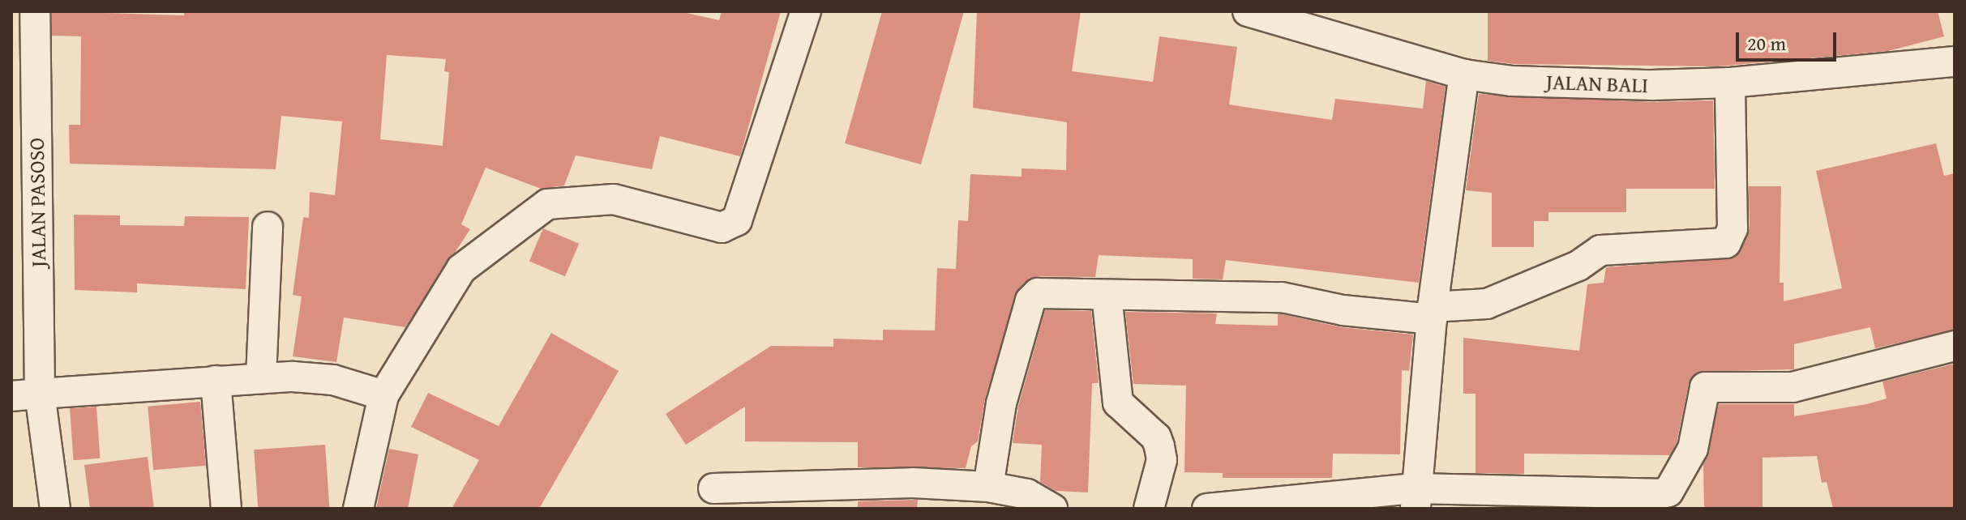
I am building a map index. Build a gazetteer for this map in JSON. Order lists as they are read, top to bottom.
{
  "streets": {
    "street": ["JALAN BALI", "JALAN PASOSO"]
  },
  "scale_bar": "20 m"
}
